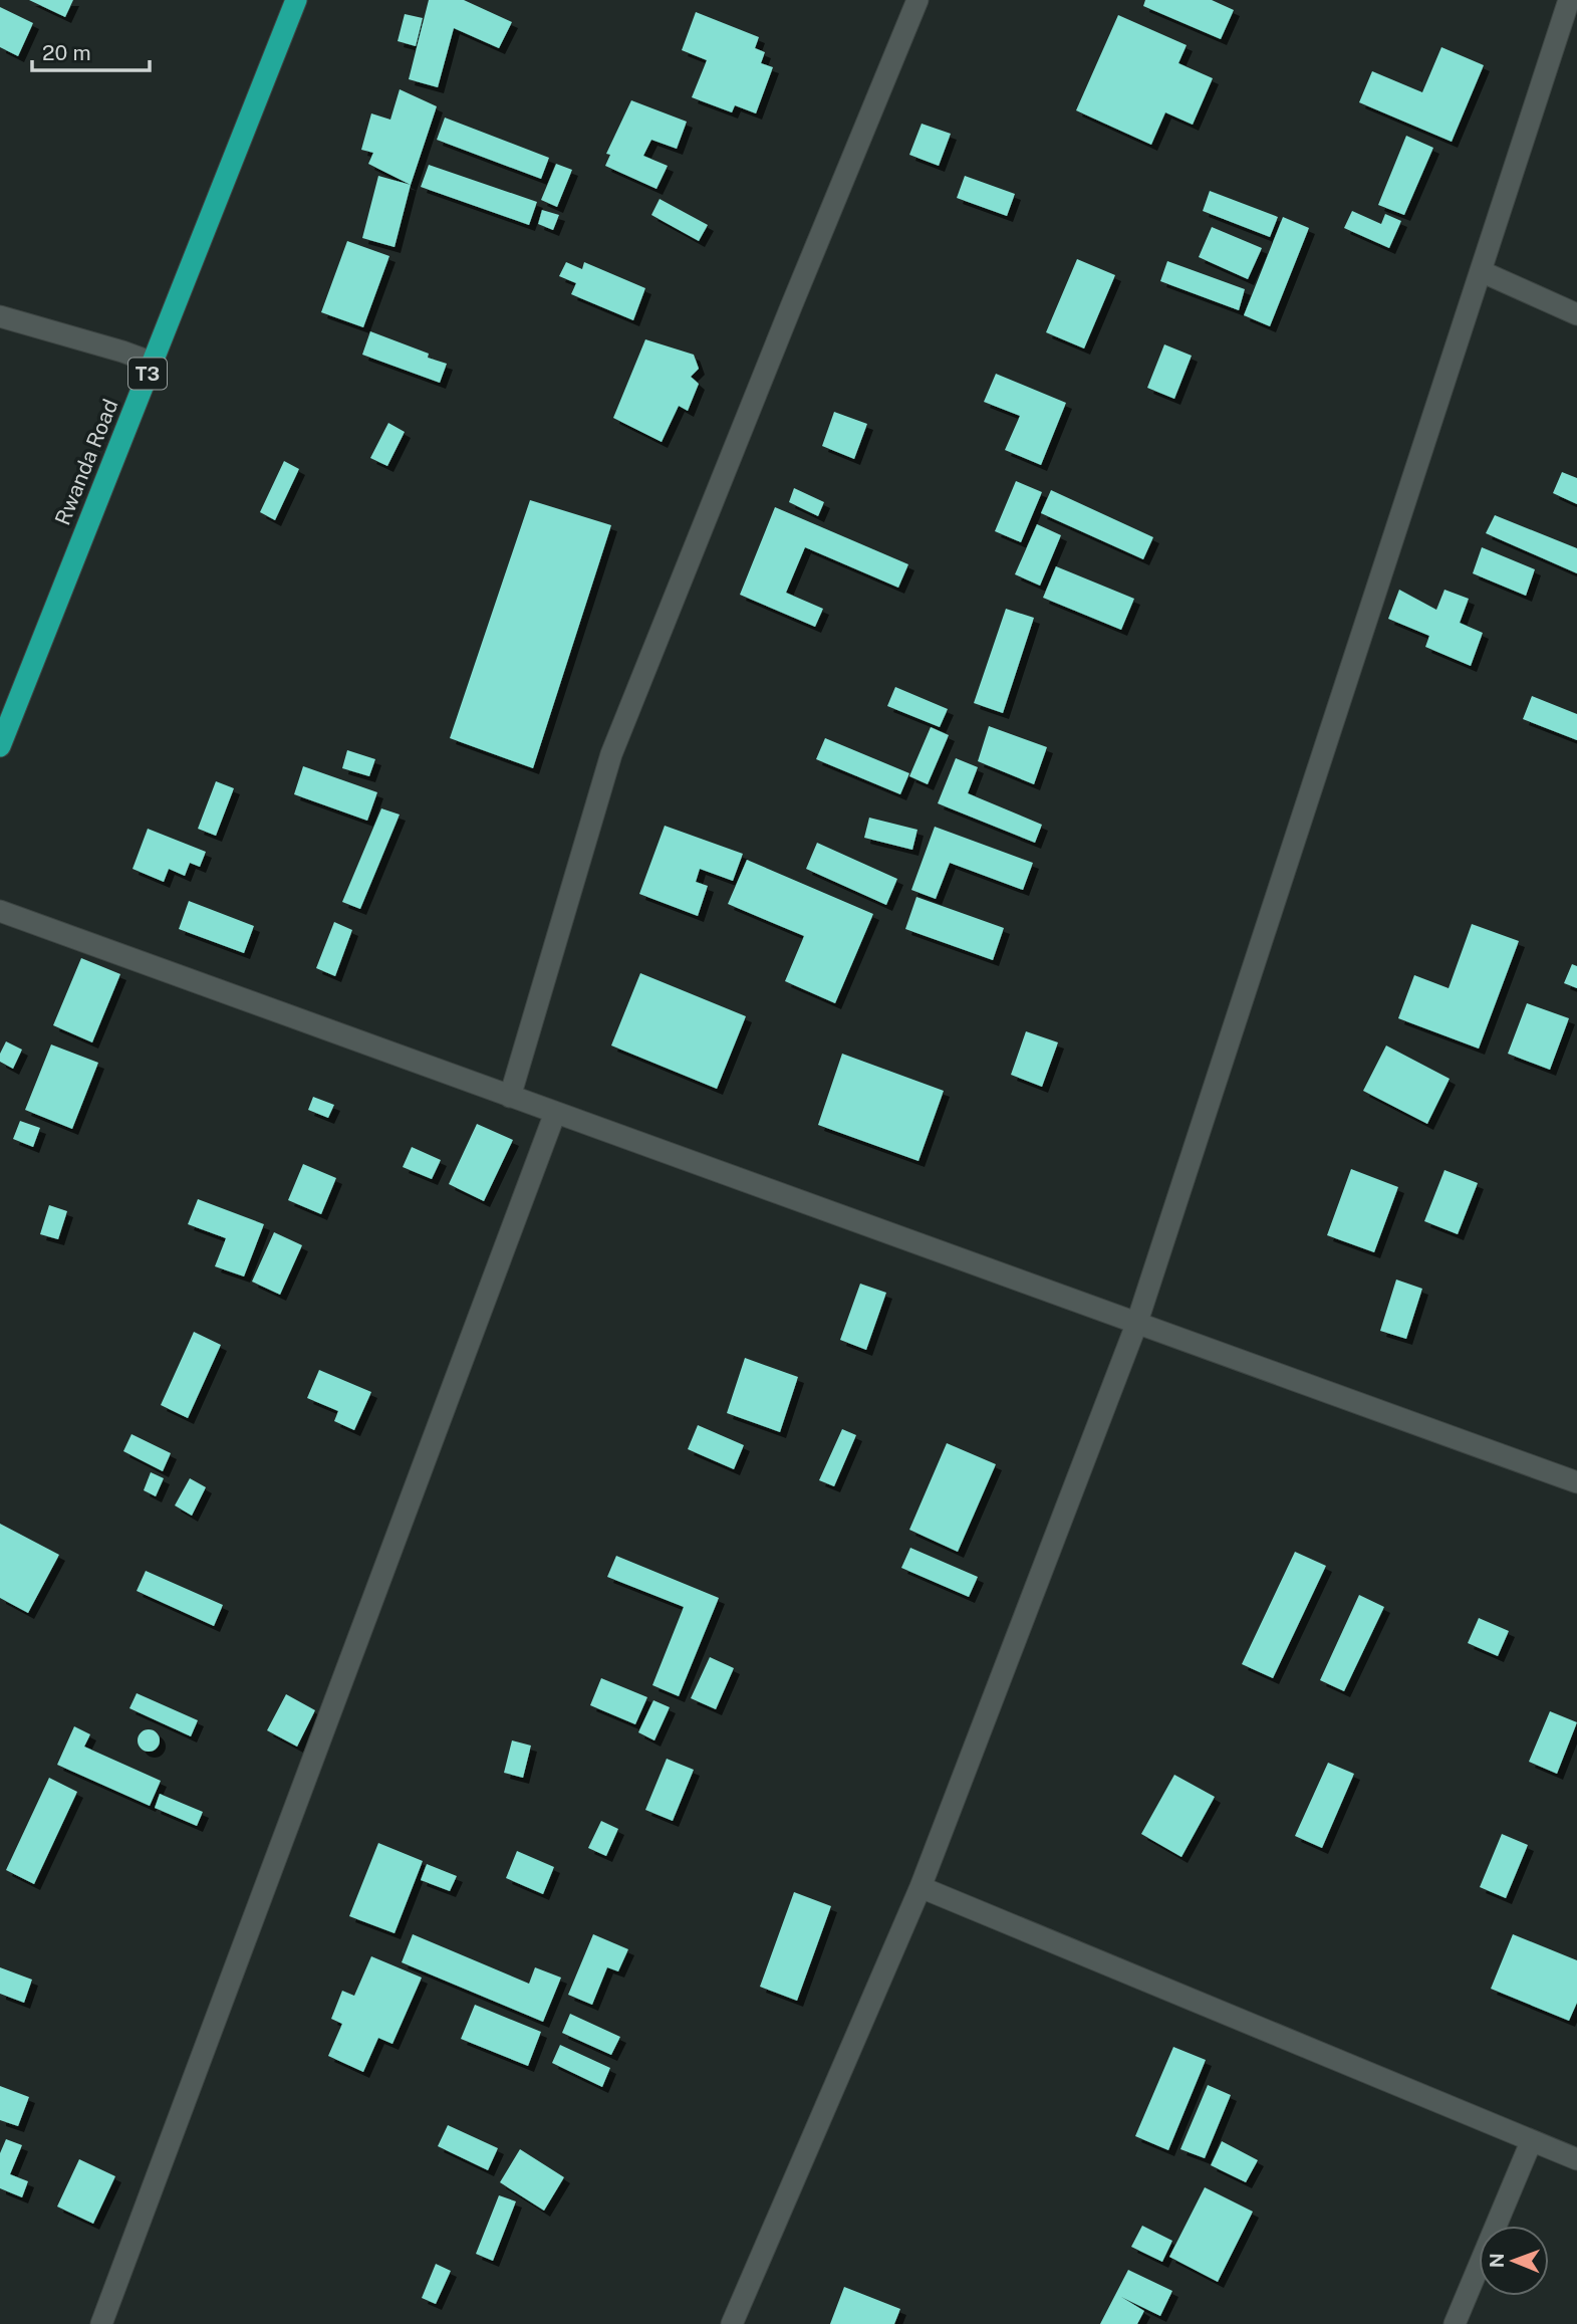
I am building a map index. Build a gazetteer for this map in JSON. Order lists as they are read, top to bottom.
{
  "streets": {
    "highway": ["T3", "Rwanda Road"]
  },
  "scale_bar": "20 m",
  "north": "left"
}
